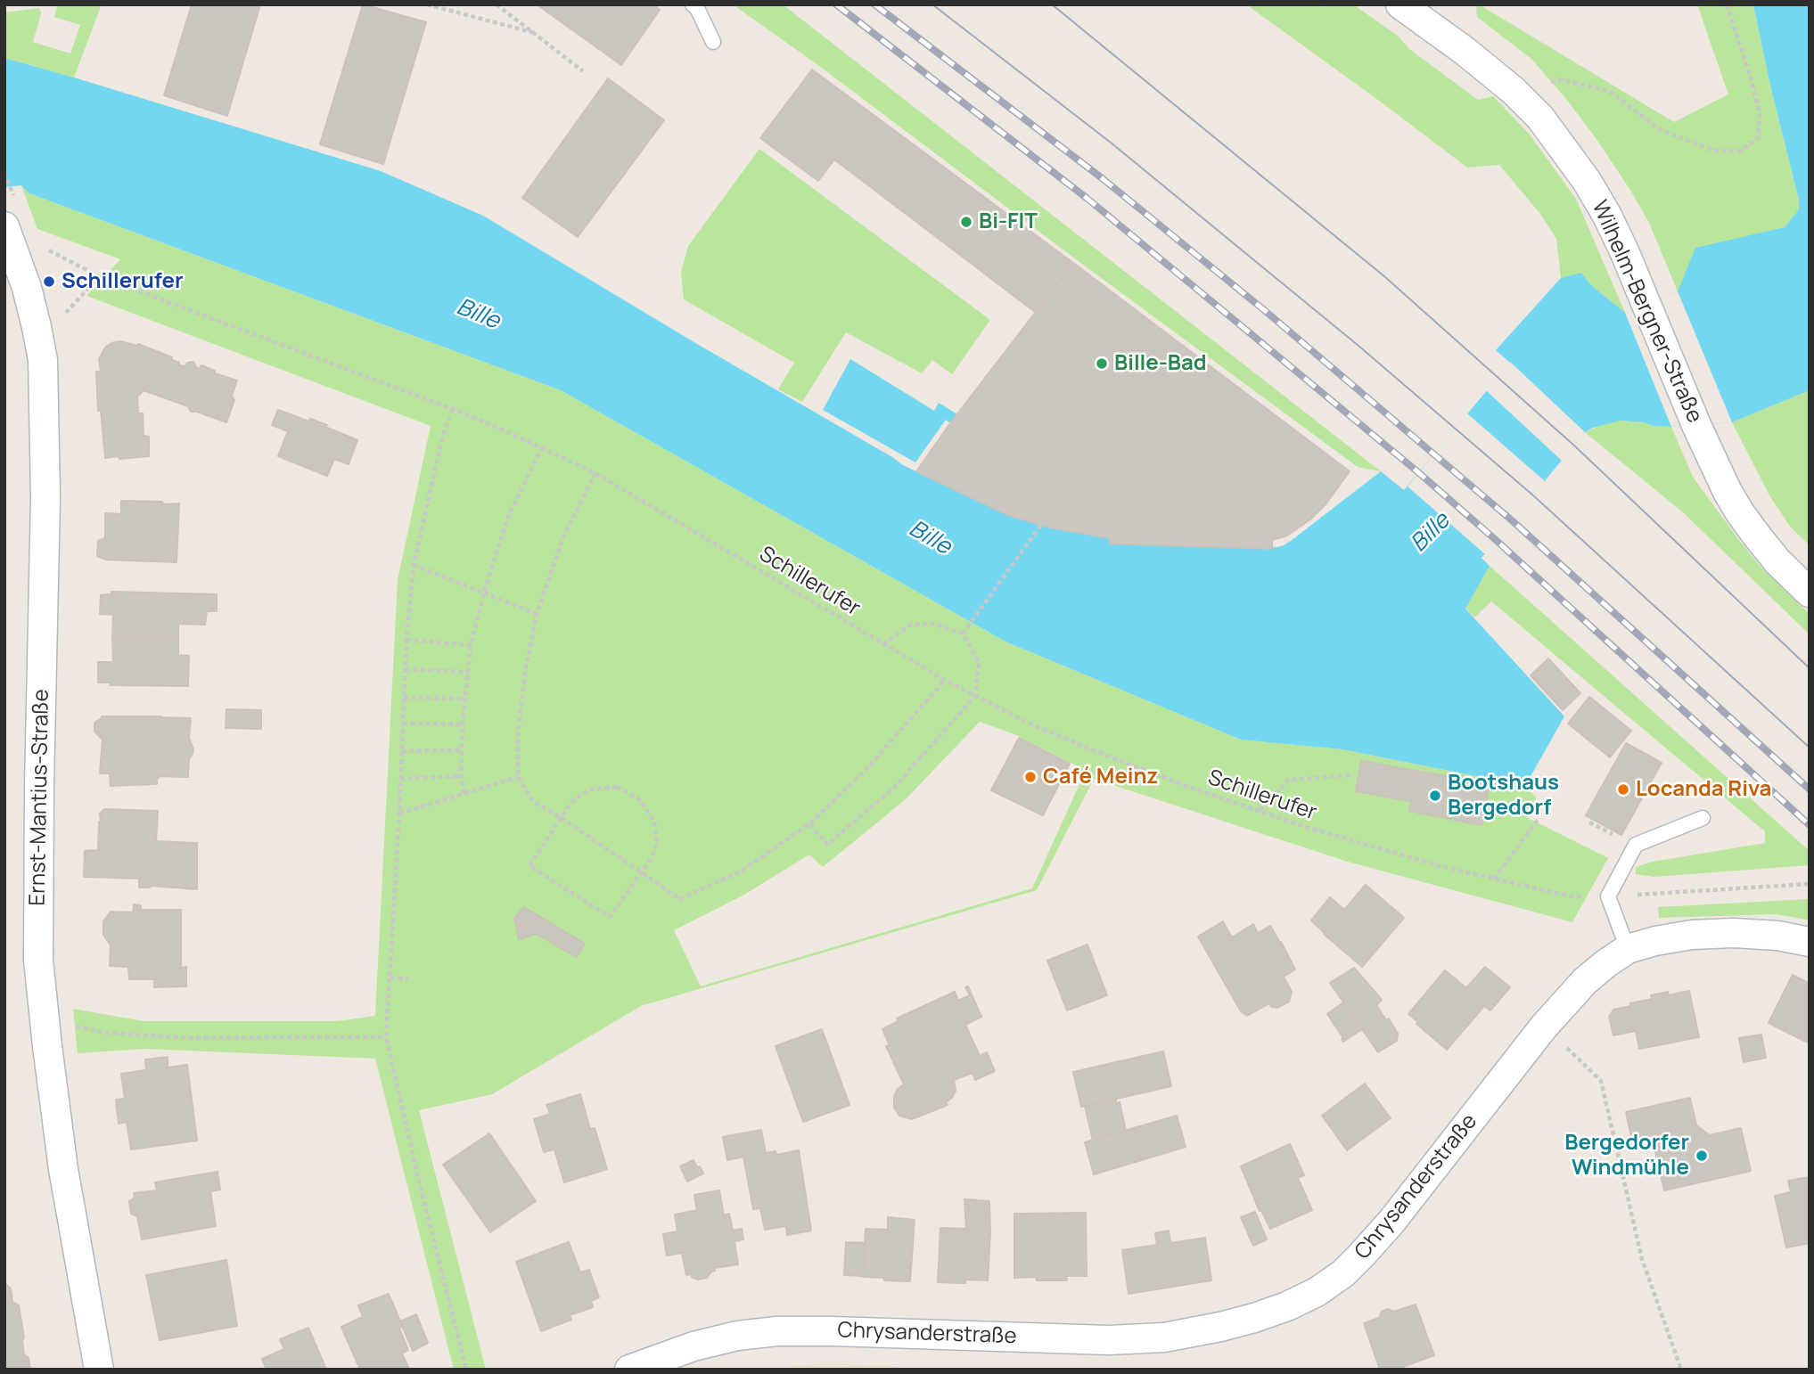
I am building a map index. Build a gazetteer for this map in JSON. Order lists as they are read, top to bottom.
{
  "streets": {
    "street": ["Wilhelm-Bergner-Straße", "Ernst-Mantius-Straße", "Chrysanderstraße"],
    "path": ["Schillerufer"]
  },
  "crossings": [
    ["Schillerufer", "Ernst-Mantius-Straße"]
  ],
  "water": ["Bille"],
  "places": [
    "Bi-FIT",
    "Schillerufer",
    "Bille-Bad",
    "Café Meinz",
    "Locanda Riva",
    "Bootshaus Bergedorf",
    "Bergedorfer Windmühle"
  ]
}
